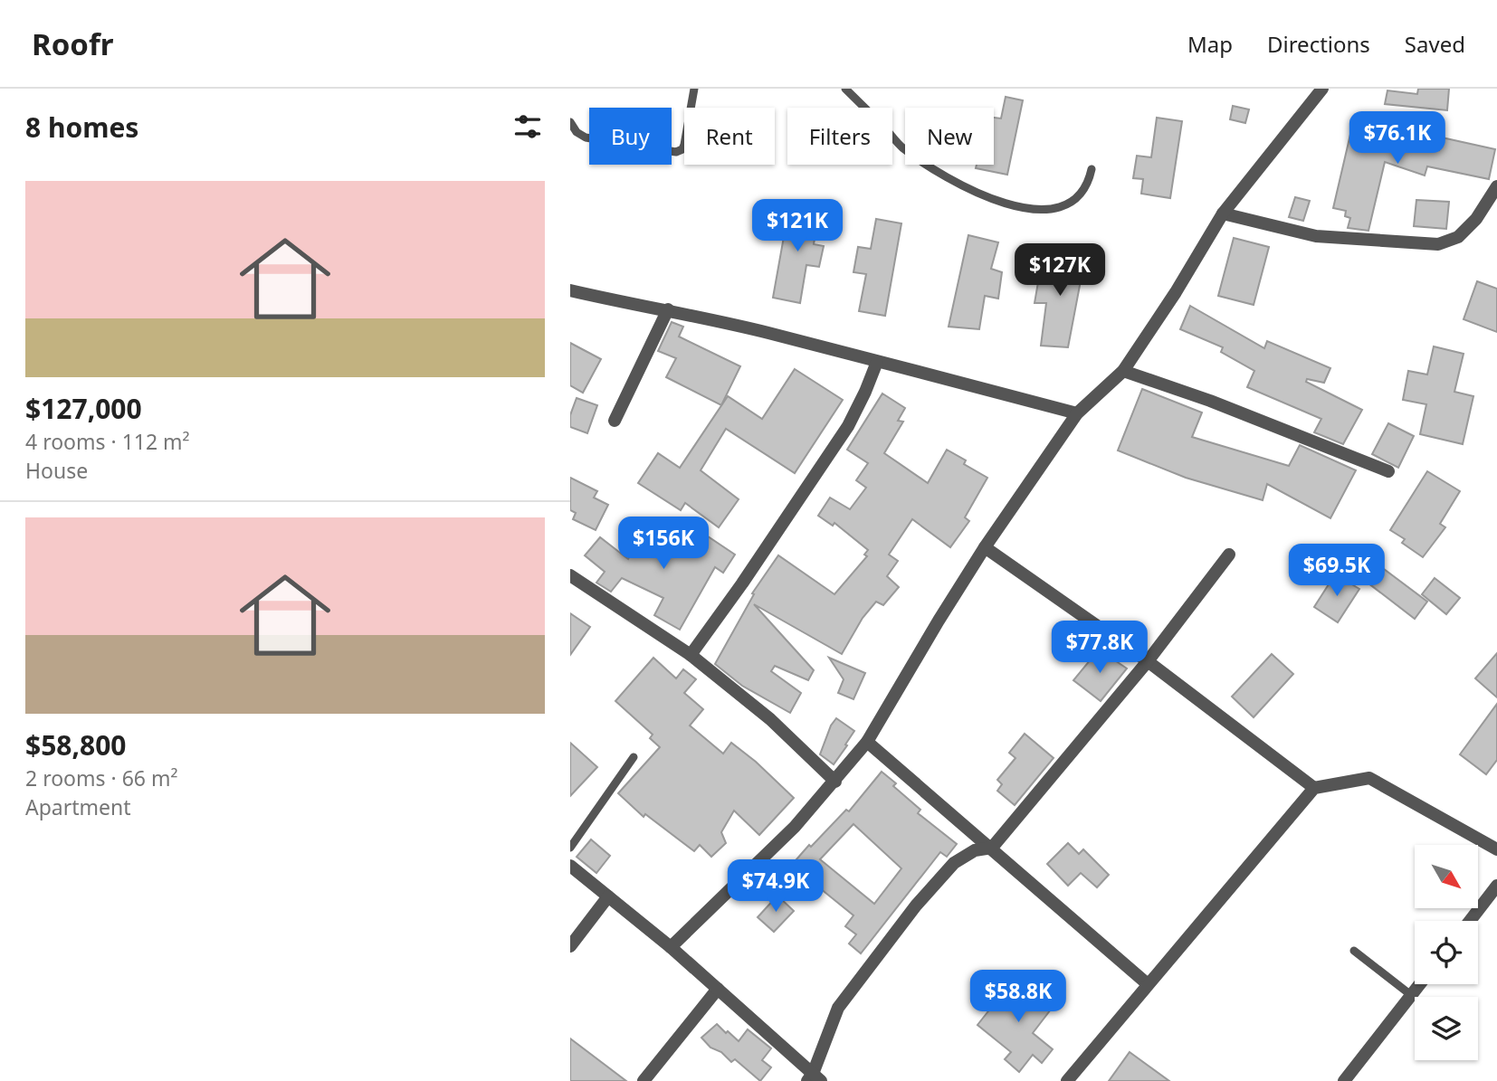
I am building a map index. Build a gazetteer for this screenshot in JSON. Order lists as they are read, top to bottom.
{
  "north": "bottom right",
  "page": {
    "header": "Roofr",
    "nav": ["Map", "Directions", "Saved"],
    "heading": "8 homes",
    "chip": [
      "Buy",
      "Rent",
      "Filters",
      "New"
    ],
    "price": [
      "$76.1K",
      "$121K",
      "$127K",
      "$156K",
      "$69.5K",
      "$77.8K",
      "$74.9K",
      "$58.8K"
    ],
    "list": [
      {
        "name": "$127,000",
        "note": "4 rooms · 112 m² · House"
      },
      {
        "name": "$58,800",
        "note": "2 rooms · 66 m² · Apartment"
      }
    ]
  }
}
